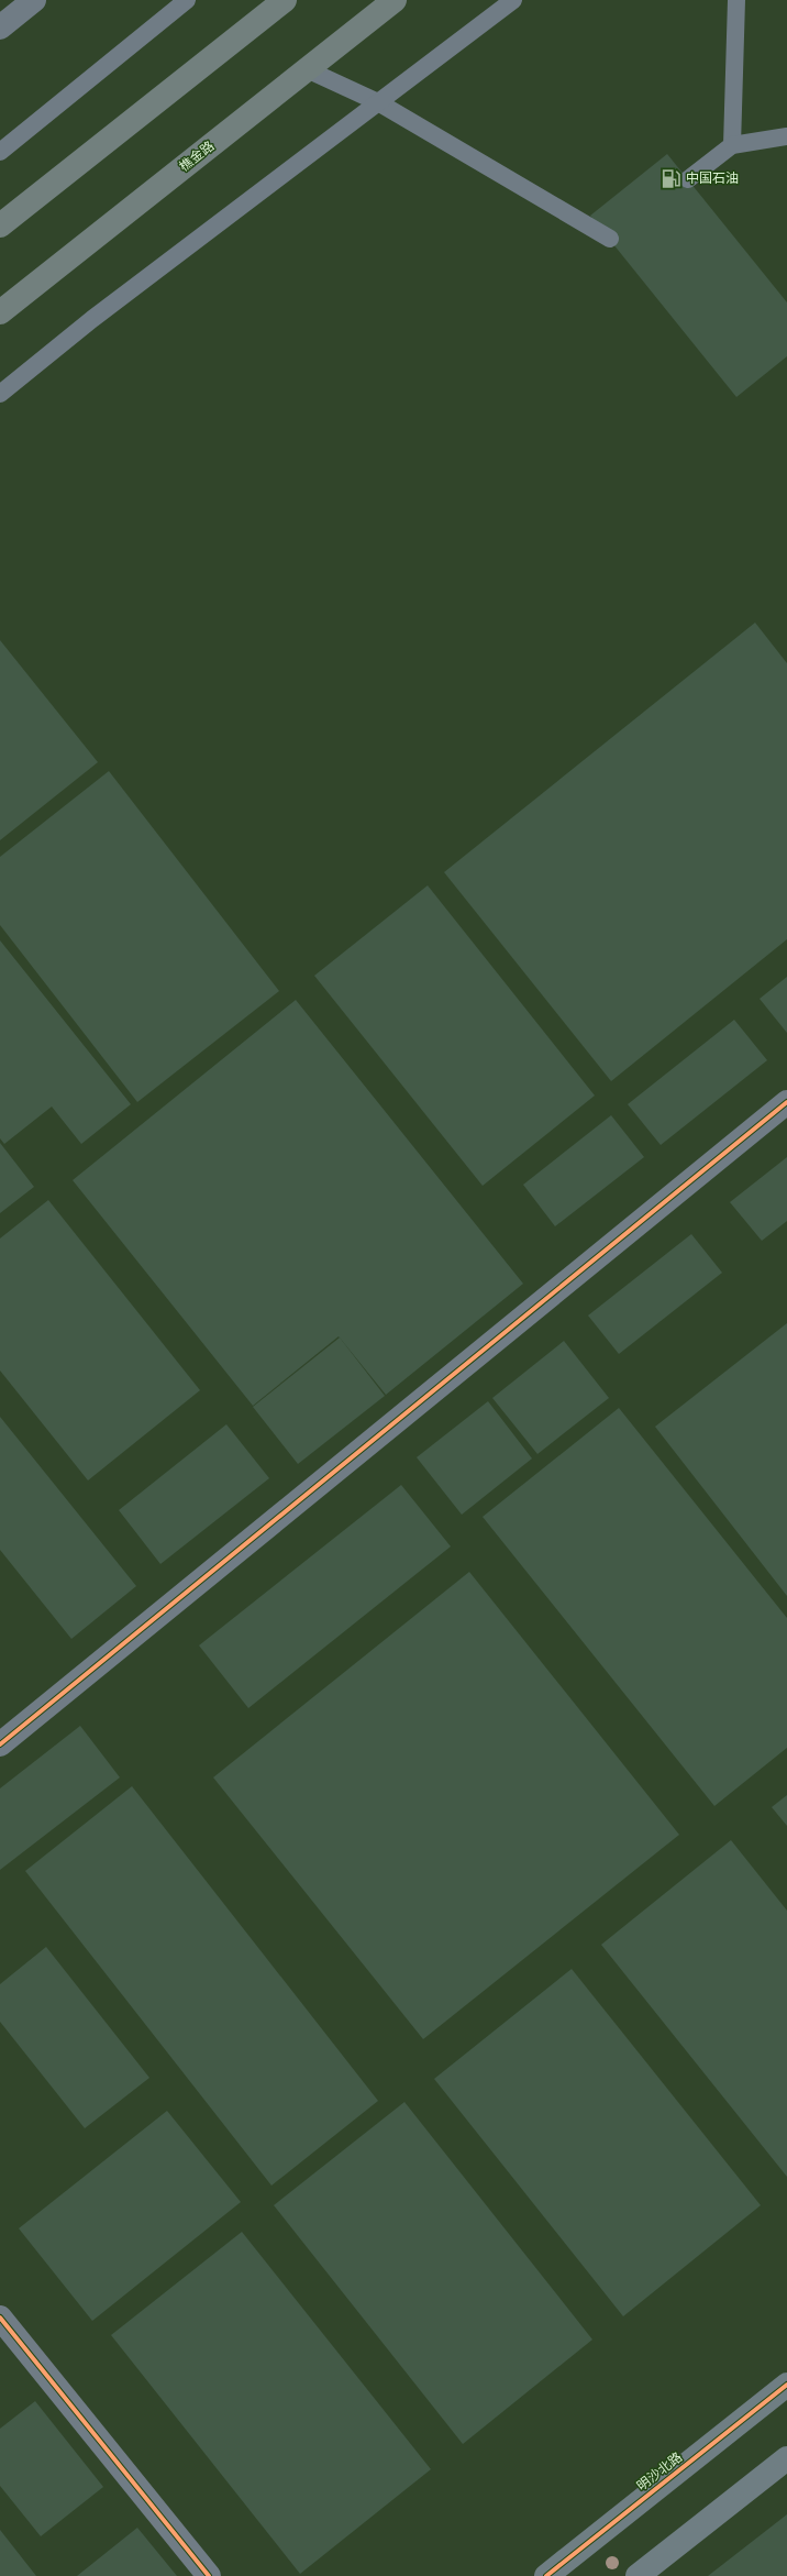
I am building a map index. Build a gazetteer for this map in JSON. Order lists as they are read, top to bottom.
{
  "streets": {
    "highway": ["樵金路"],
    "street": ["明沙北路"]
  },
  "places": {
    "fuel station": ["中国石油"]
  }
}
